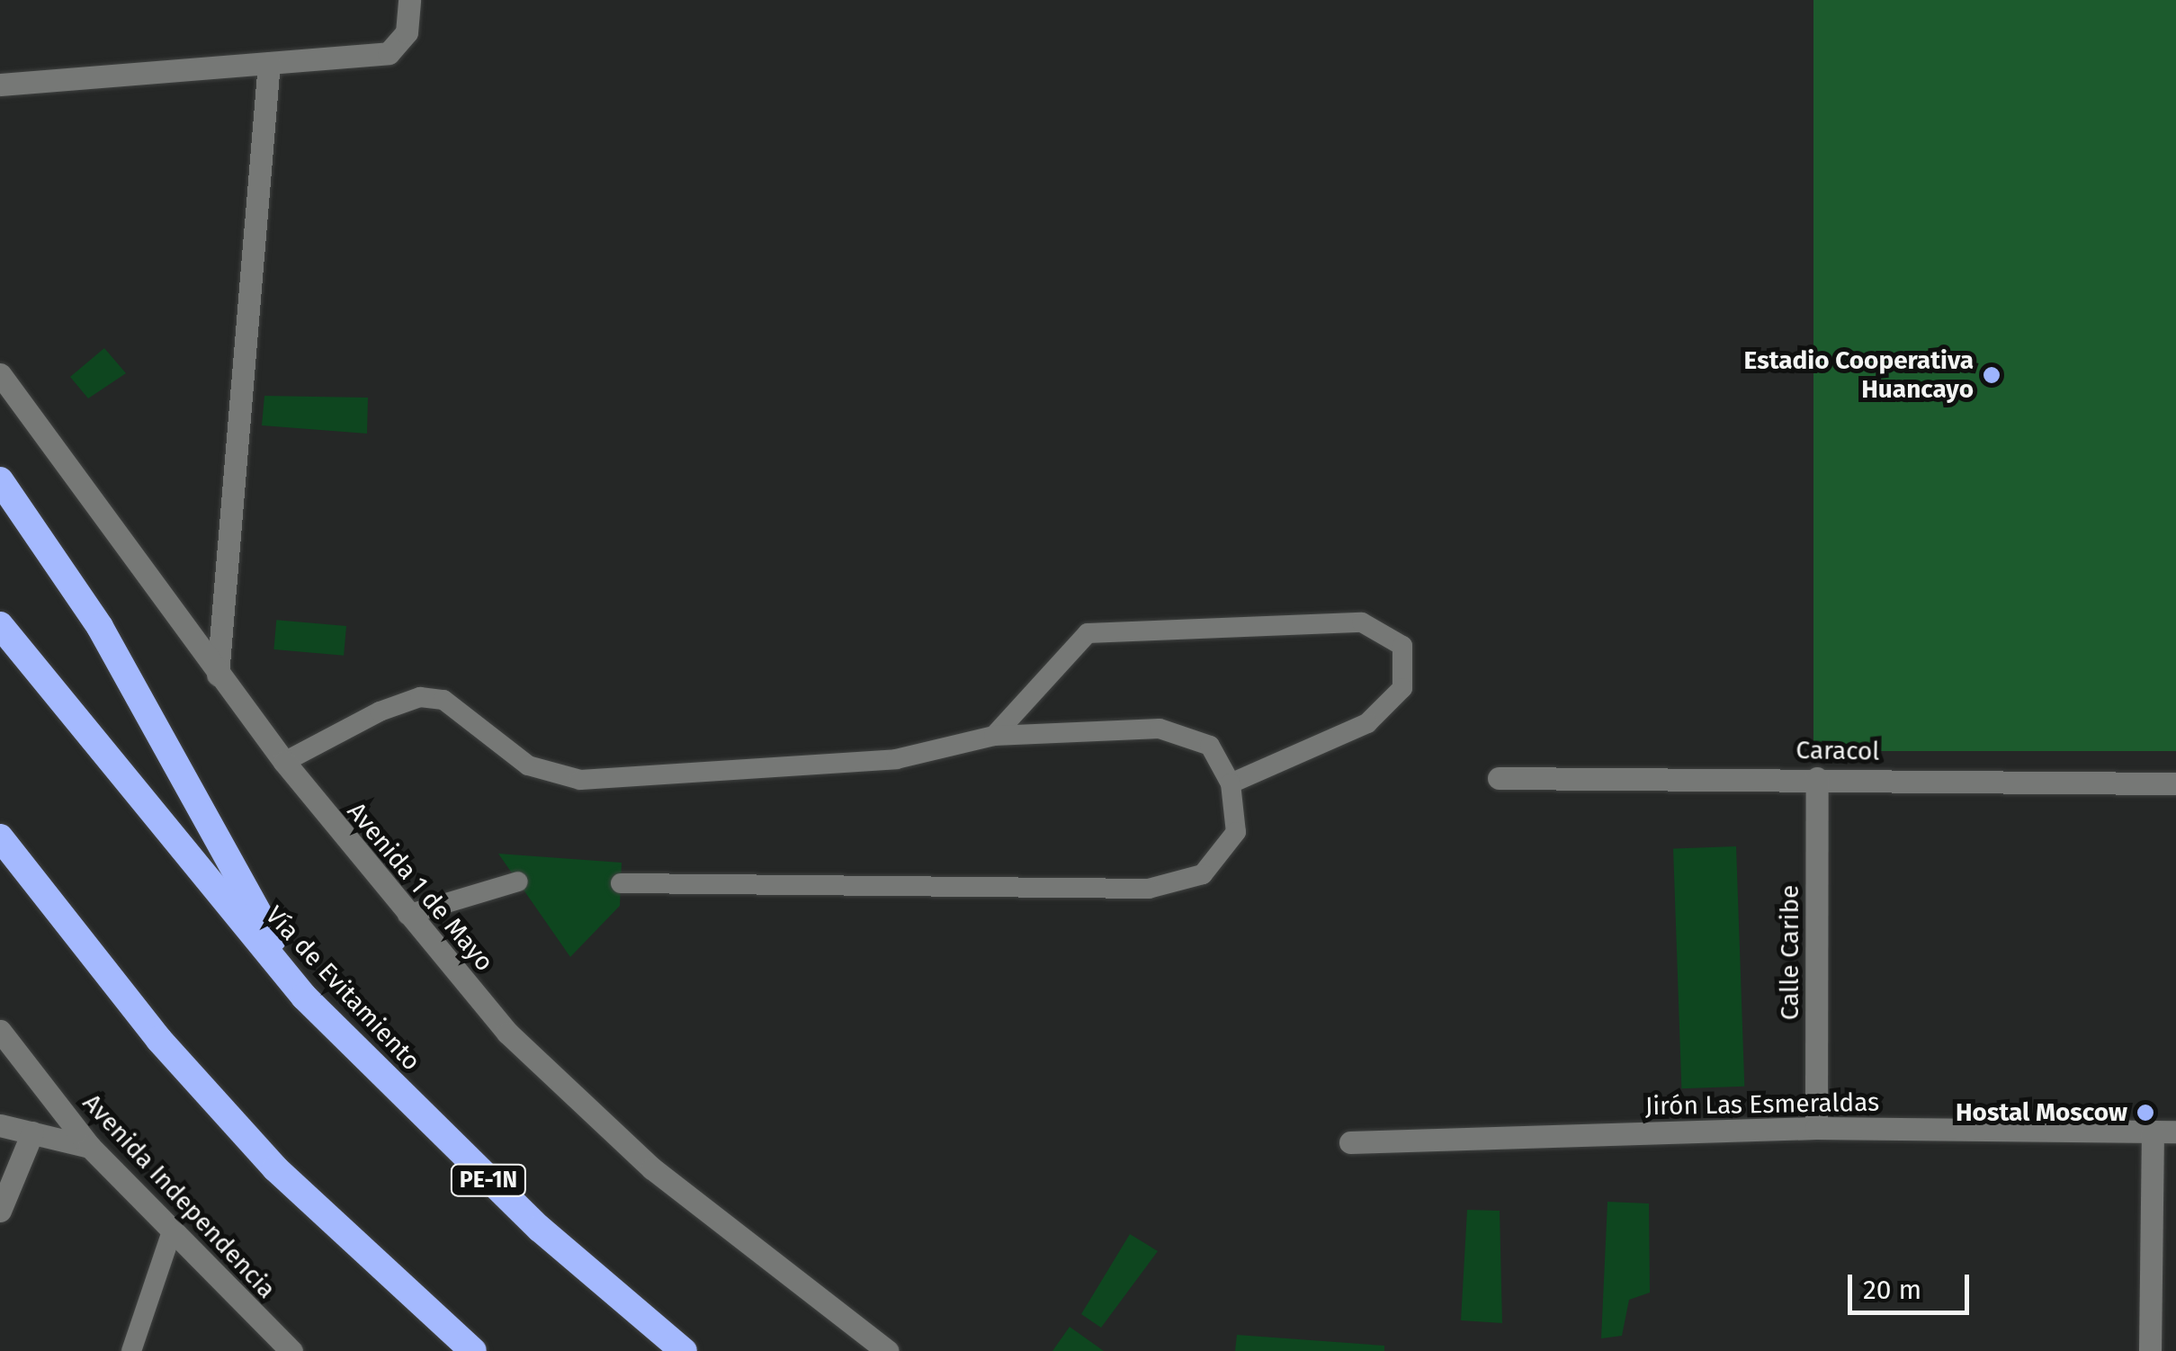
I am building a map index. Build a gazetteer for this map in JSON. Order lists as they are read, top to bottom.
{
  "streets": {
    "highway": ["Vía de Evitamiento", "PE-1N"],
    "street": [
      "Caracol",
      "Avenida 1 de Mayo",
      "Calle Caribe",
      "Jirón Las Esmeraldas",
      "Avenida Independencia"
    ]
  },
  "crossings": [
    ["Caracol", "Calle Caribe"],
    ["Calle Caribe", "Jirón Las Esmeraldas"]
  ],
  "places": ["Estadio Cooperativa Huancayo", "Hostal Moscow"],
  "scale_bar": "20 m"
}
